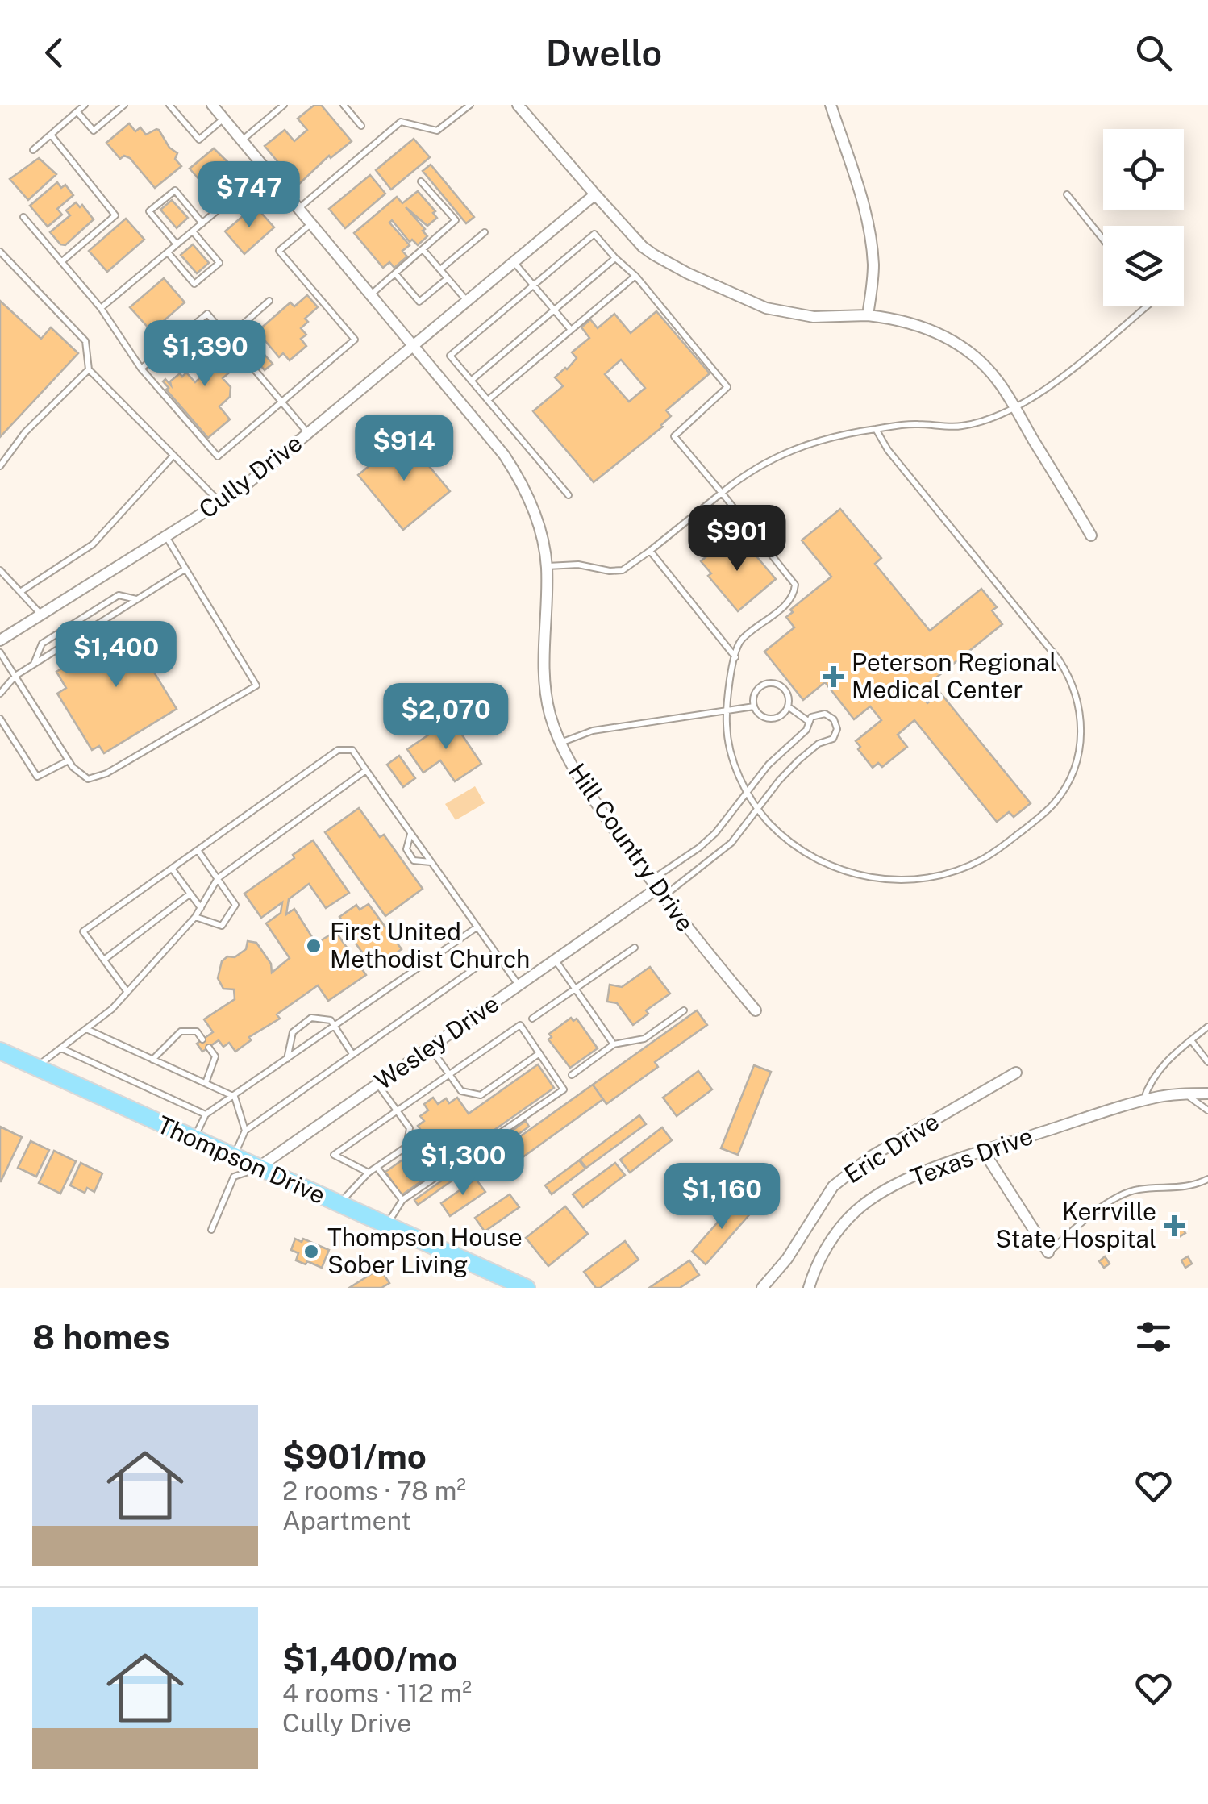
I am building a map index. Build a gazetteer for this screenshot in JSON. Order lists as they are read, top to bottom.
{
  "streets": {
    "main road": ["Thompson Drive"],
    "street": [
      "Cully Drive",
      "Hill Country Drive",
      "Wesley Drive",
      "Eric Drive",
      "Texas Drive"
    ]
  },
  "crossings": [
    ["Cully Drive", "Hill Country Drive"],
    ["Hill Country Drive", "Wesley Drive"],
    ["Wesley Drive", "Thompson Drive"]
  ],
  "places": {
    "health": ["Peterson Regional Medical Center", "Kerrville State Hospital"],
    "other": ["First United Methodist Church", "Thompson House Sober Living"]
  },
  "page": {
    "header": "Dwello",
    "price": [
      "$747",
      "$1,390",
      "$914",
      "$901",
      "$1,400",
      "$2,070",
      "$1,300",
      "$1,160"
    ],
    "heading": "8 homes",
    "list": [
      {
        "name": "$901/mo",
        "note": "2 rooms · 78 m² · Apartment"
      },
      {
        "name": "$1,400/mo",
        "note": "4 rooms · 112 m² · Cully Drive"
      }
    ]
  }
}
